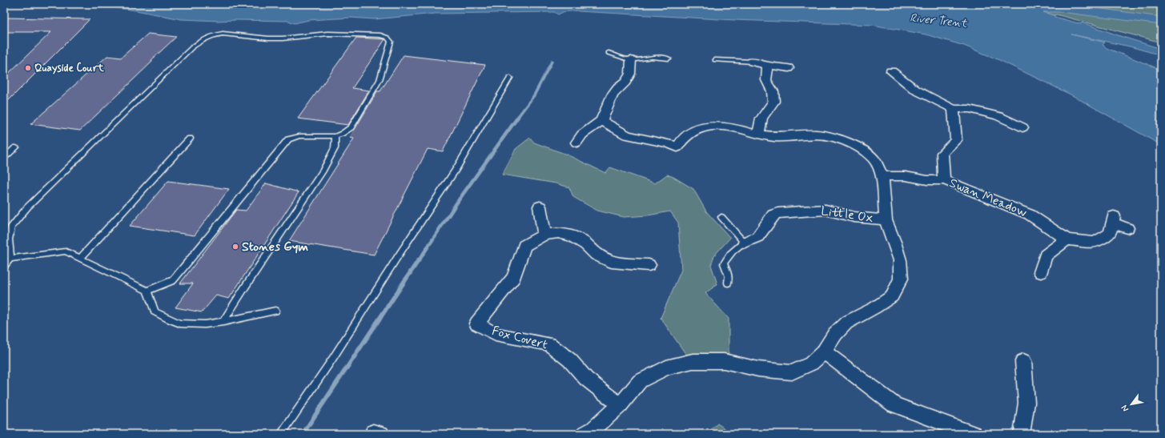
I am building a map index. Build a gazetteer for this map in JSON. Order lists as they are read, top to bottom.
{
  "streets": {
    "street": ["Swan Meadow", "Little Ox", "Fox Covert"]
  },
  "water": ["River Trent"],
  "places": ["Quayside Court", "Stones Gym"],
  "north": "bottom left"
}
